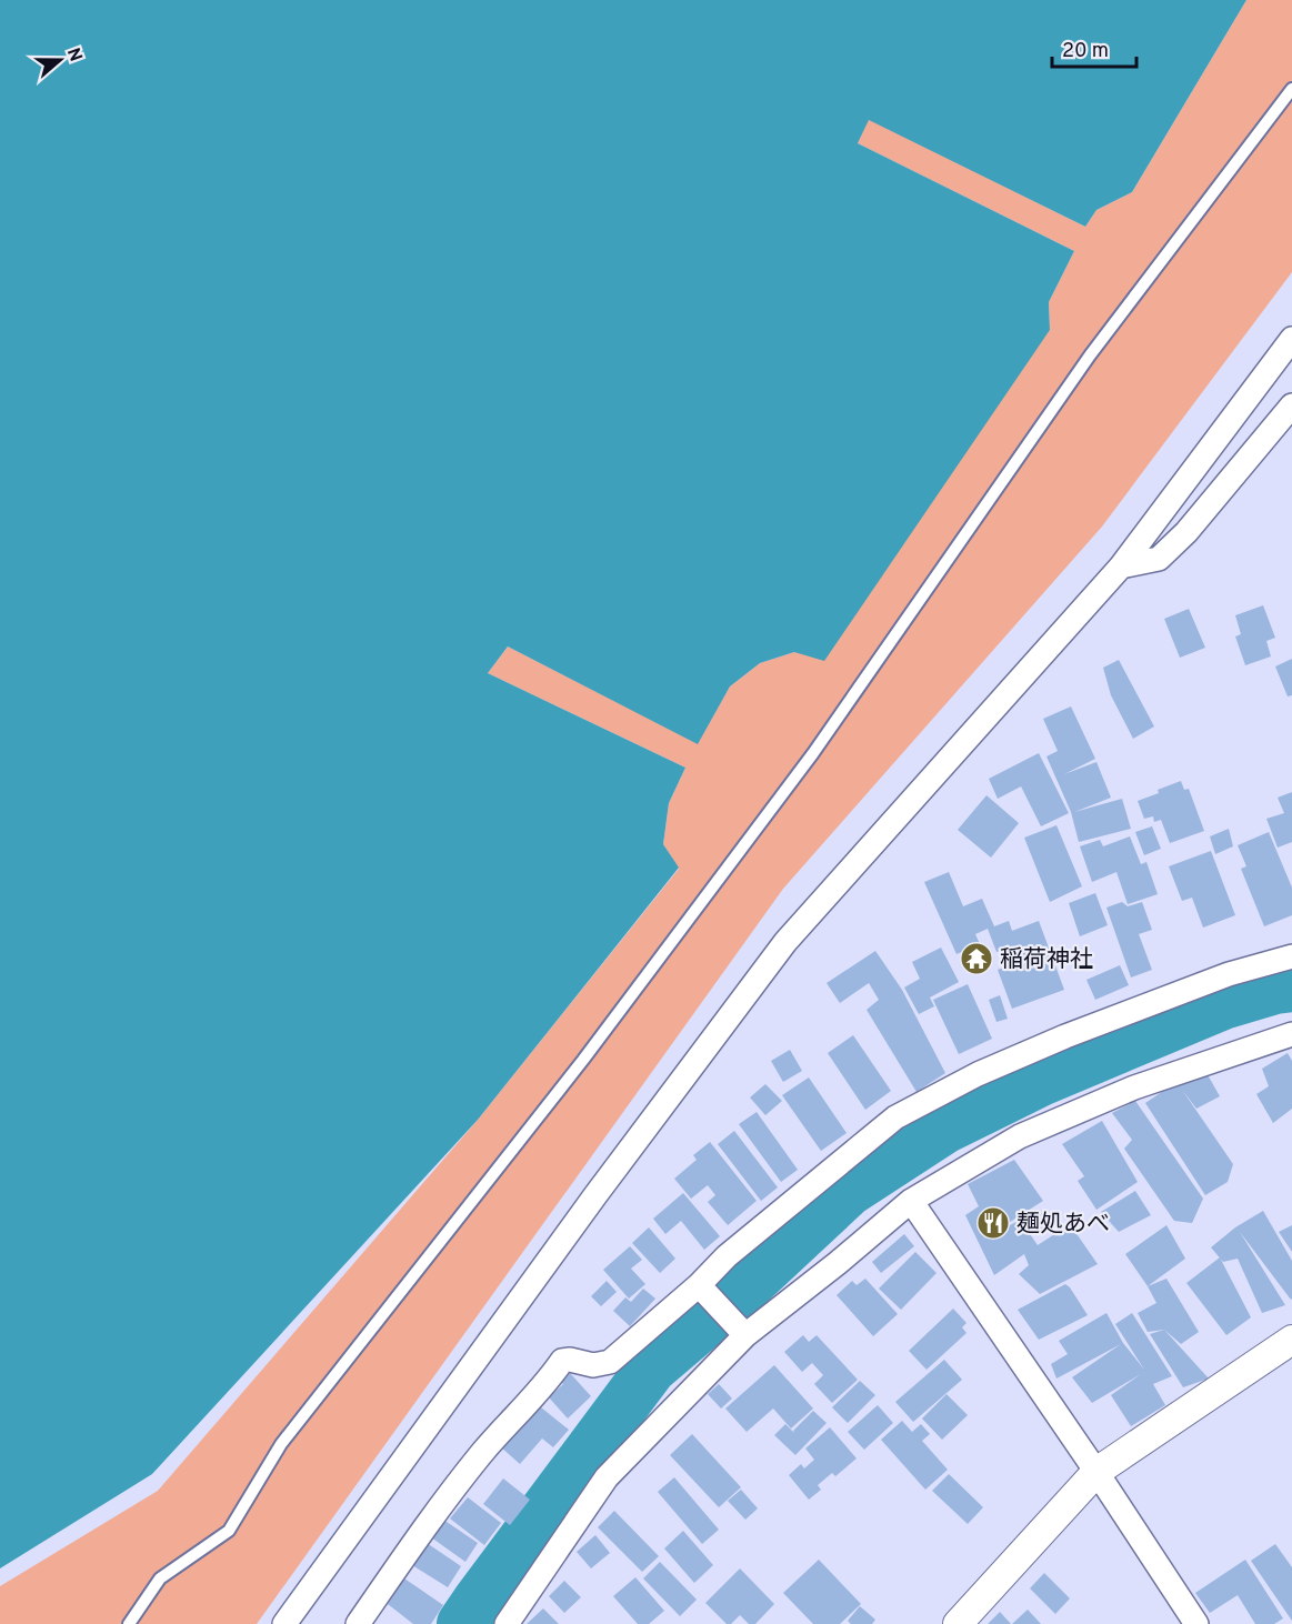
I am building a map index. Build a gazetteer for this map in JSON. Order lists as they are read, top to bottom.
{
  "places": {
    "temple": ["稲荷神社"],
    "restaurant": ["麺処あべ"]
  },
  "scale_bar": "20 m",
  "north": "right"
}
